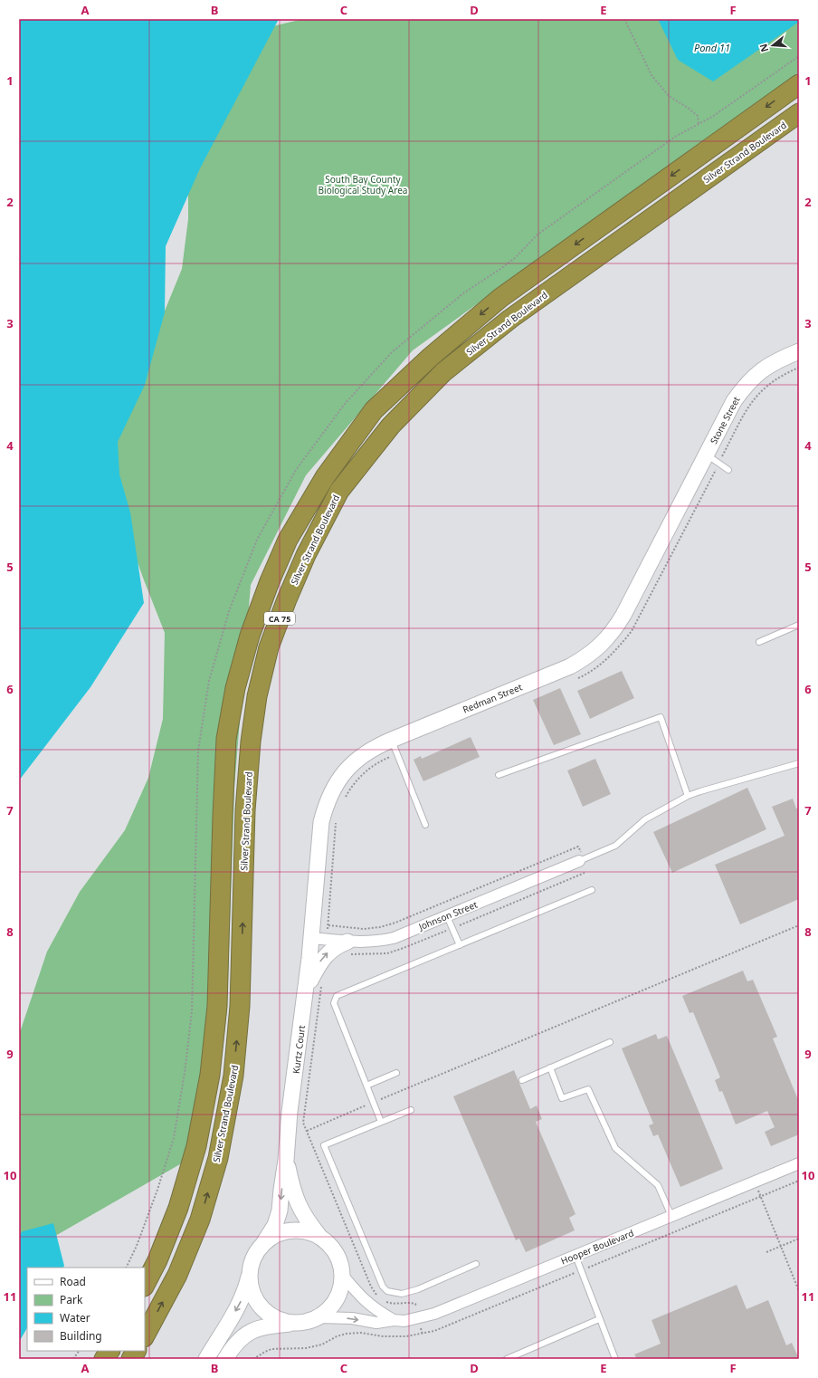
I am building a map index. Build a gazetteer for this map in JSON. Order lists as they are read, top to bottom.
{
  "streets": {
    "highway": ["Silver Strand Boulevard", "CA 75"],
    "street": [
      "Stone Street",
      "Redman Street",
      "Johnson Street",
      "Kurtz Court",
      "Hooper Boulevard"
    ]
  },
  "crossings": [
    ["Stone Street", "Redman Street"],
    ["Redman Street", "Johnson Street"],
    ["Redman Street", "Kurtz Court"],
    ["Johnson Street", "Kurtz Court"],
    ["Kurtz Court", "Hooper Boulevard"]
  ],
  "water": ["Pond 11"],
  "parks": ["South Bay County Biological Study Area"],
  "legend": [
    "Road",
    "Park",
    "Water",
    "Building"
  ],
  "north": "left",
  "grid": {
    "columns": [
      "A",
      "B",
      "C",
      "D",
      "E",
      "F"
    ],
    "rows": [
      "1",
      "2",
      "3",
      "4",
      "5",
      "6",
      "7",
      "8",
      "9",
      "10",
      "11"
    ]
  }
}
